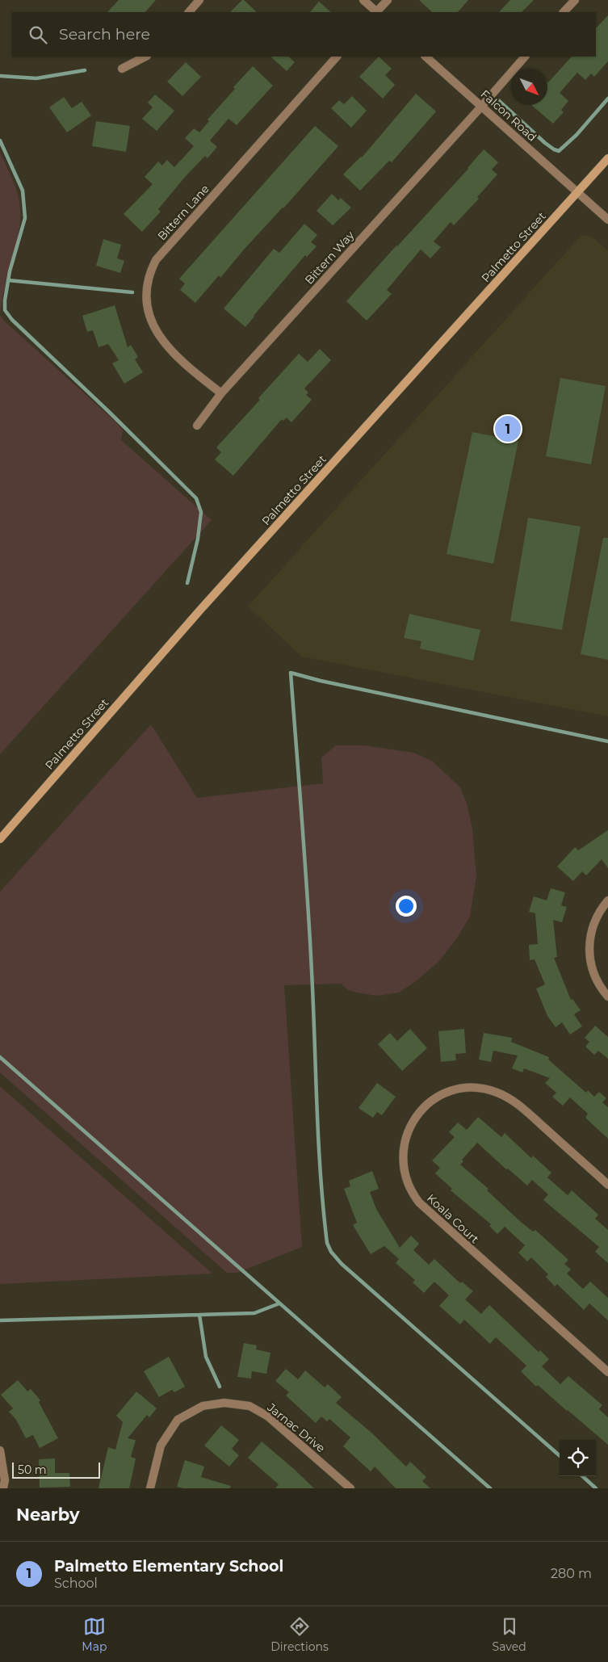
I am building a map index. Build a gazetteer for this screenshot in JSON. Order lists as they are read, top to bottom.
{
  "streets": {
    "main road": ["Palmetto Street"],
    "street": [
      "Falcon Road",
      "Bittern Lane",
      "Bittern Way",
      "Koala Court",
      "Jarnac Drive"
    ]
  },
  "crossings": [
    ["Falcon Road", "Palmetto Street"],
    ["Falcon Road", "Bittern Way"],
    ["Bittern Lane", "Bittern Way"]
  ],
  "scale_bar": "50 m",
  "north": "bottom right",
  "page": {
    "search": "Search here",
    "pins": "1",
    "scale": "50 m",
    "heading": "Nearby",
    "list": [
      {
        "mark": "1",
        "name": "Palmetto Elementary School",
        "note": "School",
        "value": "280 m"
      }
    ],
    "nav": ["Map", "Directions", "Saved"]
  }
}
